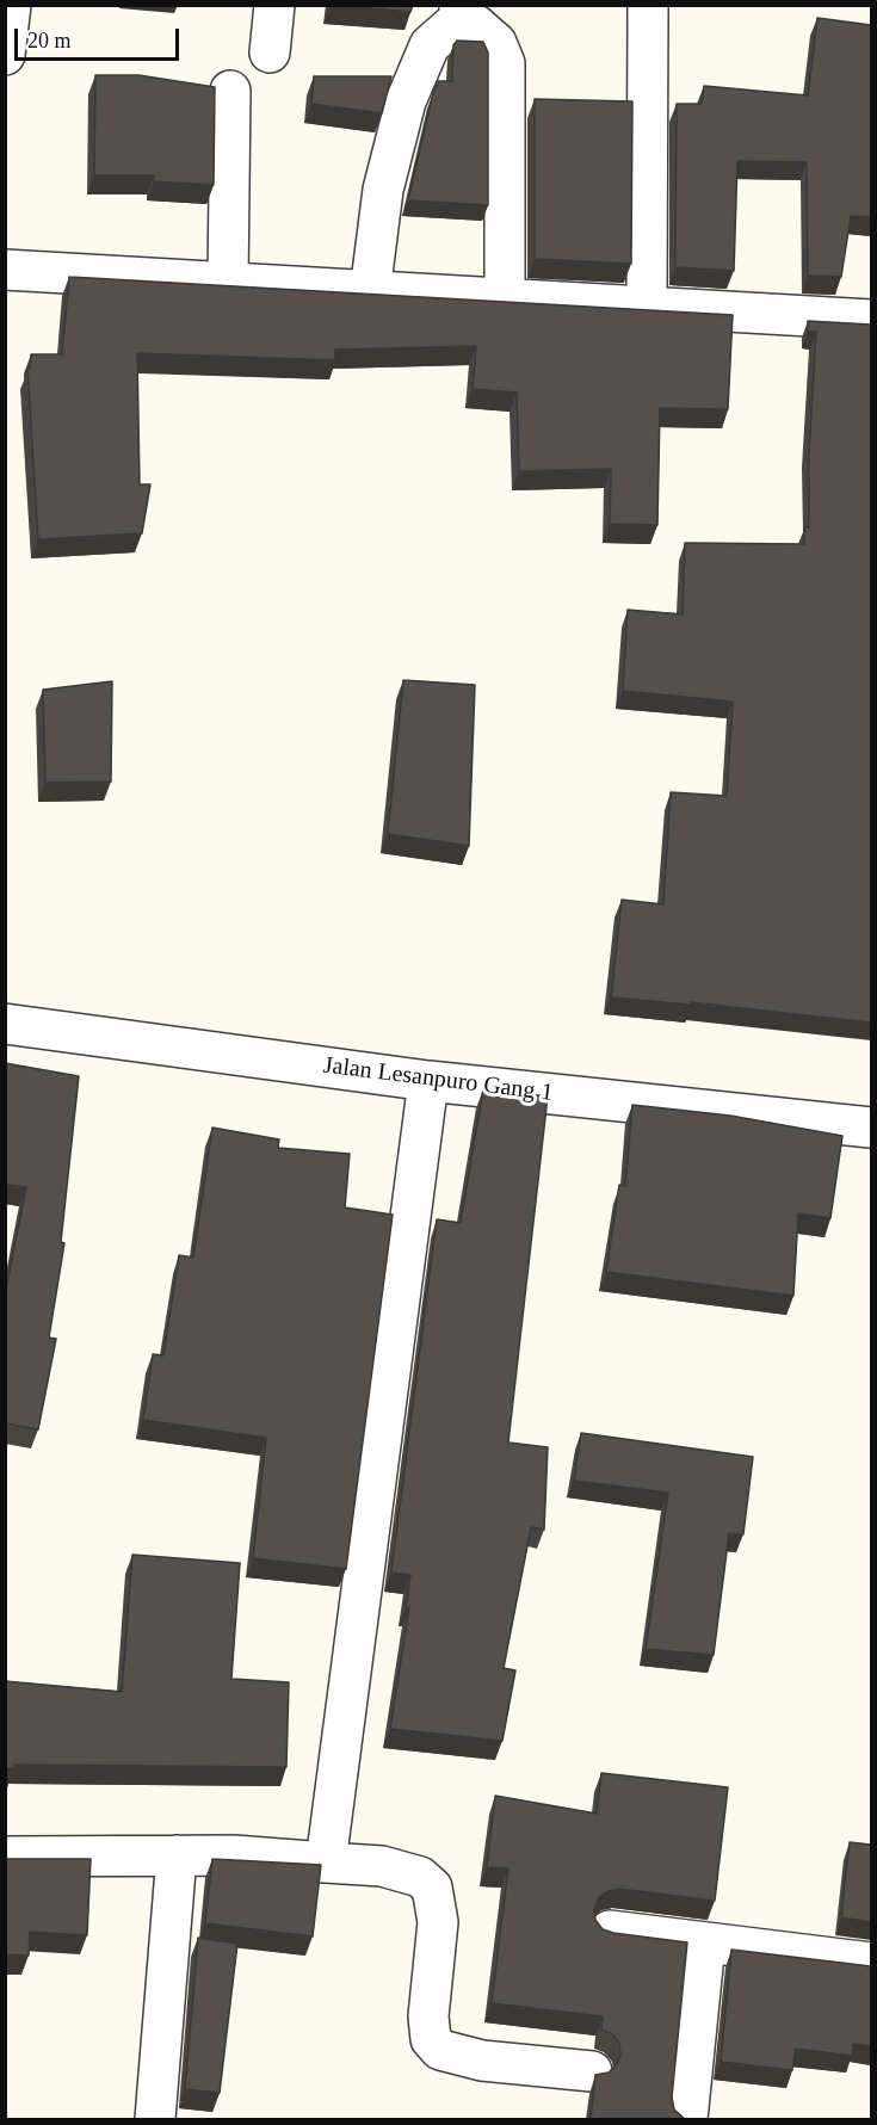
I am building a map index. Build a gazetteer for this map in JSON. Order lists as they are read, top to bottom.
{
  "streets": {
    "street": ["Jalan Lesanpuro Gang 1"]
  },
  "scale_bar": "20 m"
}
